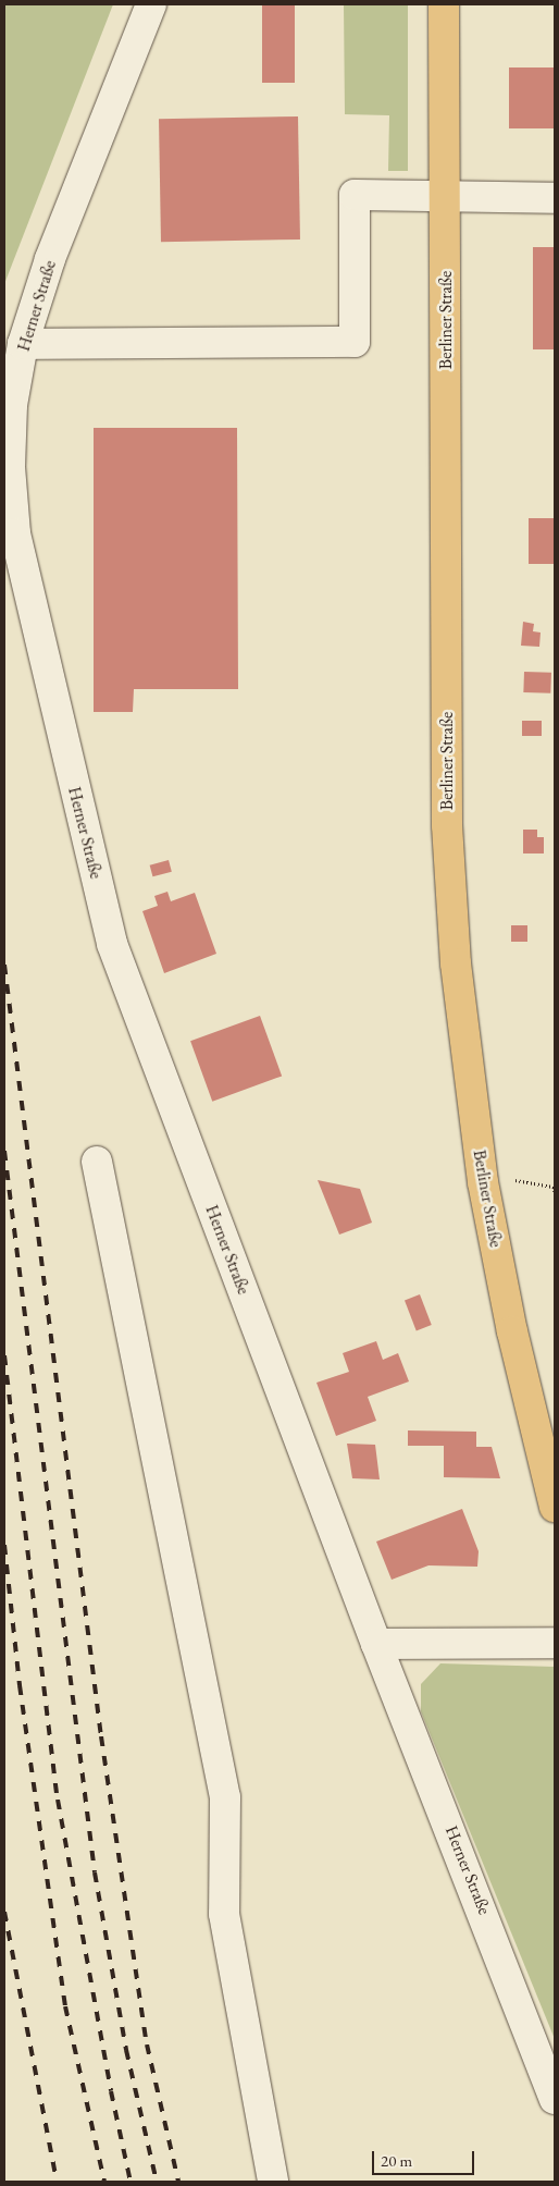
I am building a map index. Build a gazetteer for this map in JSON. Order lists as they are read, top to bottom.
{
  "streets": {
    "main road": ["Berliner Straße"],
    "street": ["Herner Straße"]
  },
  "scale_bar": "20 m"
}
